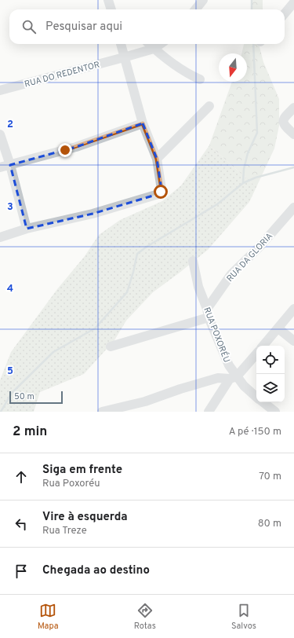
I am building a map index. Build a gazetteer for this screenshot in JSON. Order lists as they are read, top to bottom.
{
  "streets": {
    "street": ["RUA DO REDENTOR", "RUA DA GLORIA", "RUA POXORÉU"]
  },
  "crossings": [
    ["RUA DA GLORIA", "RUA POXORÉU"]
  ],
  "scale_bar": "50 m",
  "north": "bottom",
  "page": {
    "search": "Pesquisar aqui",
    "scale": "50 m",
    "heading": ["2 min", "A pé · 150 m"],
    "list": [
      ["Siga em frente", "Rua Poxoréu", "70 m"],
      ["Vire à esquerda", "Rua Treze", "80 m"],
      "Chegada ao destino"
    ],
    "nav": ["Mapa", "Rotas", "Salvos"]
  },
  "grid": {
    "rows": [
      "2",
      "3",
      "4",
      "5"
    ]
  }
}
